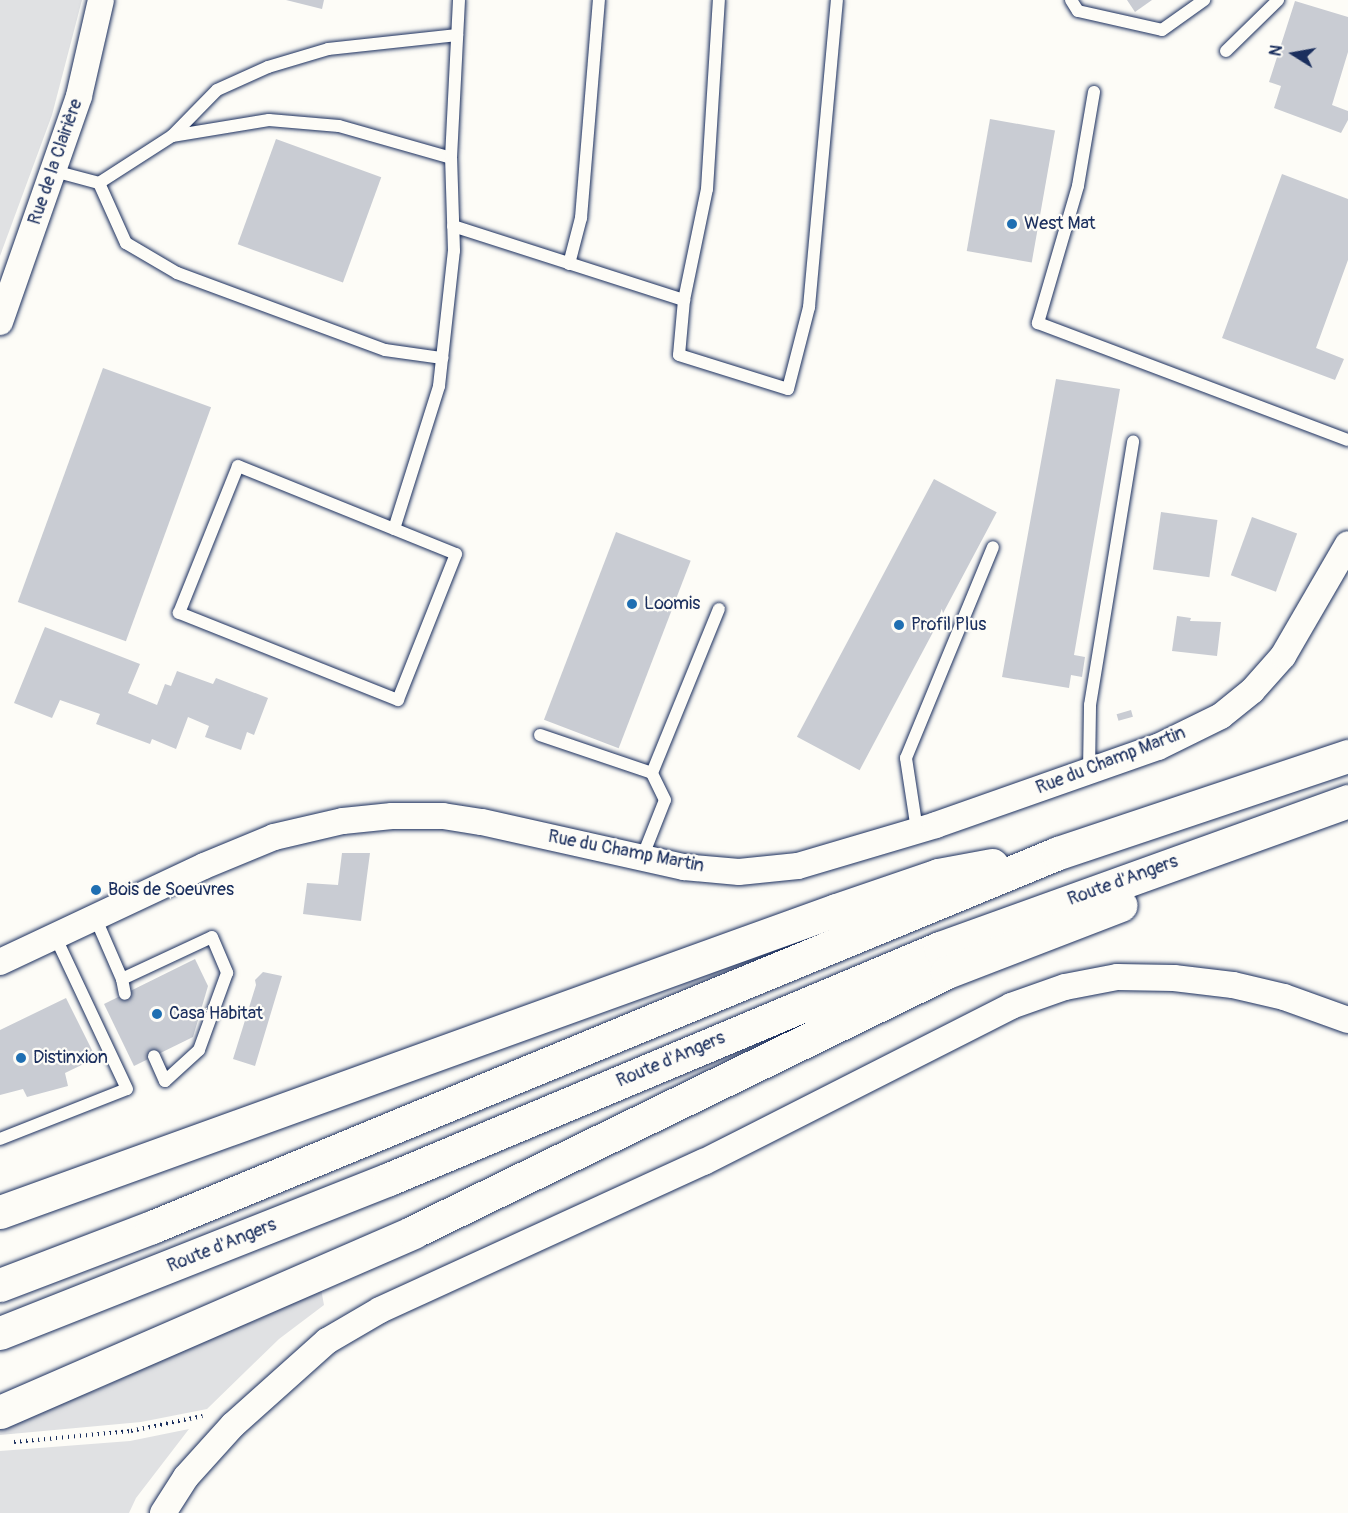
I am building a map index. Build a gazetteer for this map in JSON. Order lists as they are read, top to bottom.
{
  "streets": {
    "highway": ["Route d'Angers"],
    "street": ["Rue de la Clairière", "Rue du Champ Martin"]
  },
  "places": [
    "West Mat",
    "Loomis",
    "Profil Plus",
    "Bois de Soeuvres",
    "Casa Habitat",
    "Distinxion"
  ],
  "north": "left"
}
